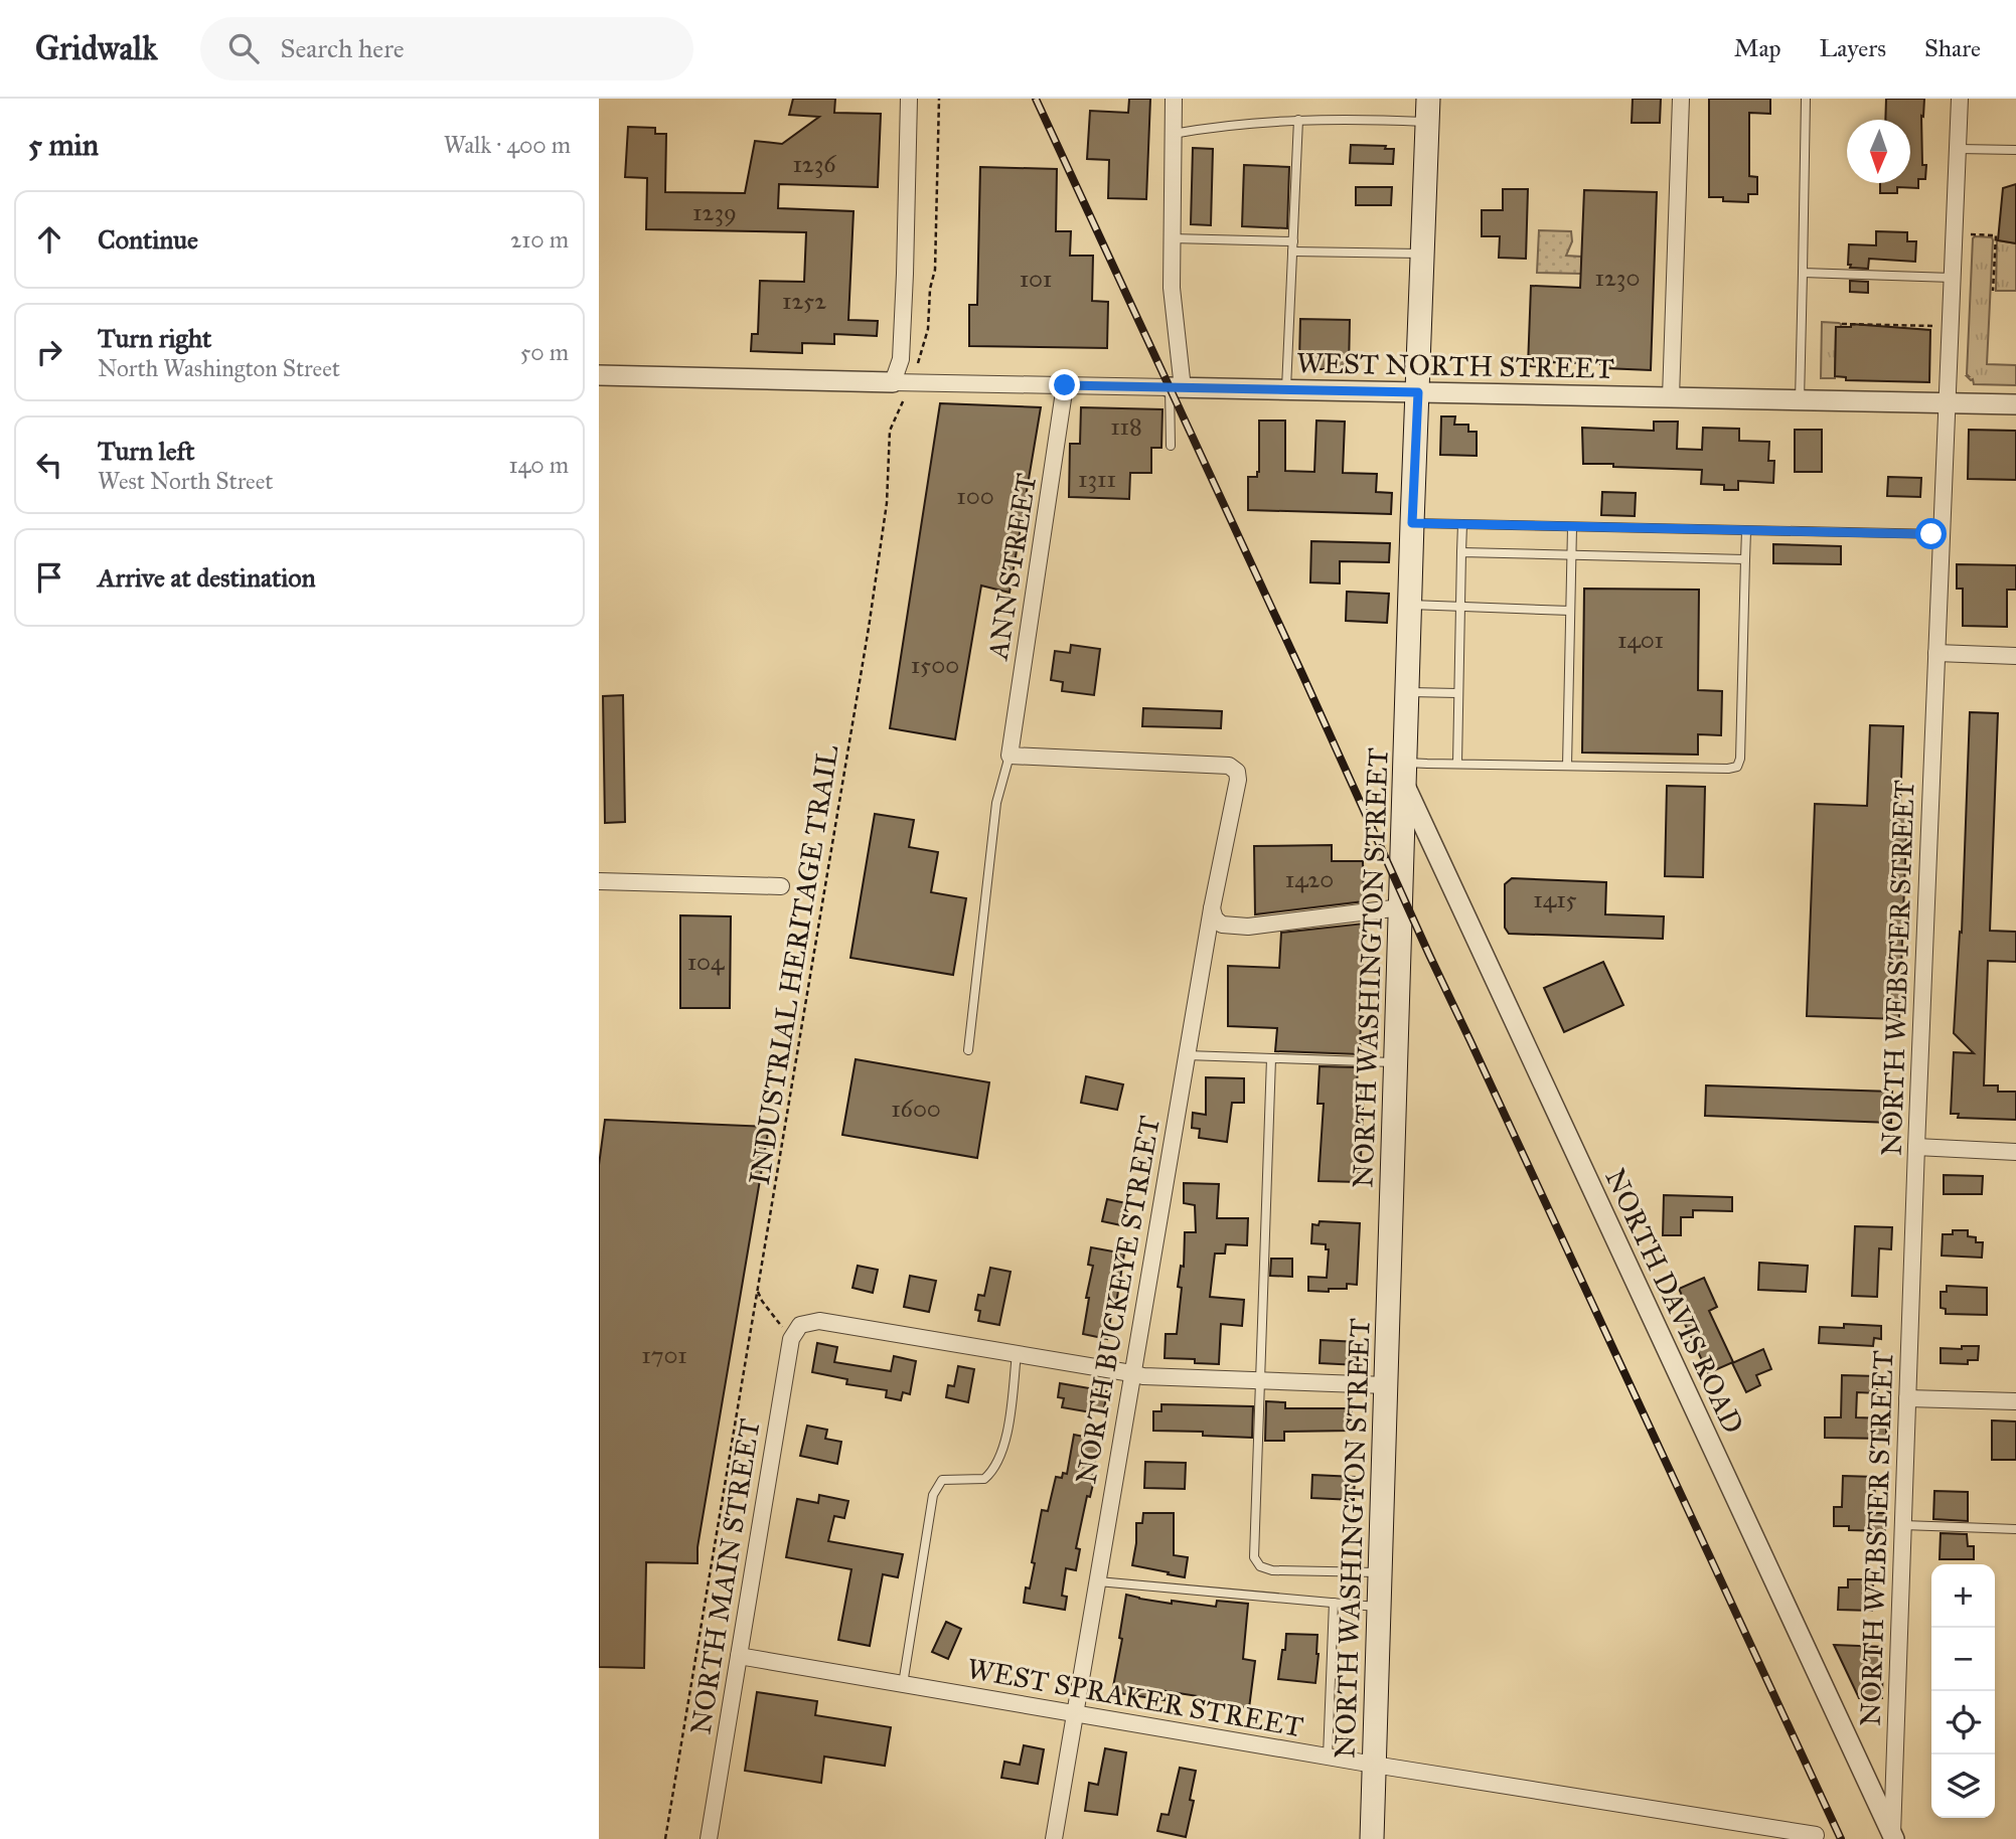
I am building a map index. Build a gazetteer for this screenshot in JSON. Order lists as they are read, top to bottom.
{
  "streets": {
    "main road": ["NORTH WASHINGTON STREET"],
    "street": [
      "WEST NORTH STREET",
      "ANN STREET",
      "NORTH WEBSTER STREET",
      "NORTH BUCKEYE STREET",
      "NORTH DAVIS ROAD",
      "NORTH MAIN STREET",
      "WEST SPRAKER STREET"
    ],
    "path": ["INDUSTRIAL HERITAGE TRAIL"]
  },
  "crossings": [
    ["WEST NORTH STREET", "ANN STREET"],
    ["WEST NORTH STREET", "INDUSTRIAL HERITAGE TRAIL"],
    ["WEST NORTH STREET", "NORTH WASHINGTON STREET"],
    ["WEST NORTH STREET", "NORTH WEBSTER STREET"],
    ["ANN STREET", "NORTH BUCKEYE STREET"],
    ["NORTH WASHINGTON STREET", "NORTH DAVIS ROAD"],
    ["NORTH WASHINGTON STREET", "WEST SPRAKER STREET"],
    ["NORTH WEBSTER STREET", "NORTH DAVIS ROAD"],
    ["NORTH BUCKEYE STREET", "WEST SPRAKER STREET"],
    ["NORTH MAIN STREET", "WEST SPRAKER STREET"]
  ],
  "house_numbers": [
    "1236",
    "1239",
    "1230",
    "101",
    "1252",
    "118",
    "1311",
    "100",
    "1401",
    "1500",
    "1420",
    "1415",
    "104",
    "1600",
    "1701"
  ],
  "north": "bottom",
  "page": {
    "header": "Gridwalk",
    "search": "Search here",
    "nav": ["Map", "Layers", "Share"],
    "heading": ["5 min", "Walk · 400 m"],
    "list": [
      ["Continue", "210 m"],
      ["Turn right", "North Washington Street", "50 m"],
      ["Turn left", "West North Street", "140 m"],
      "Arrive at destination"
    ],
    "map_buttons": ["+", "−"]
  }
}
